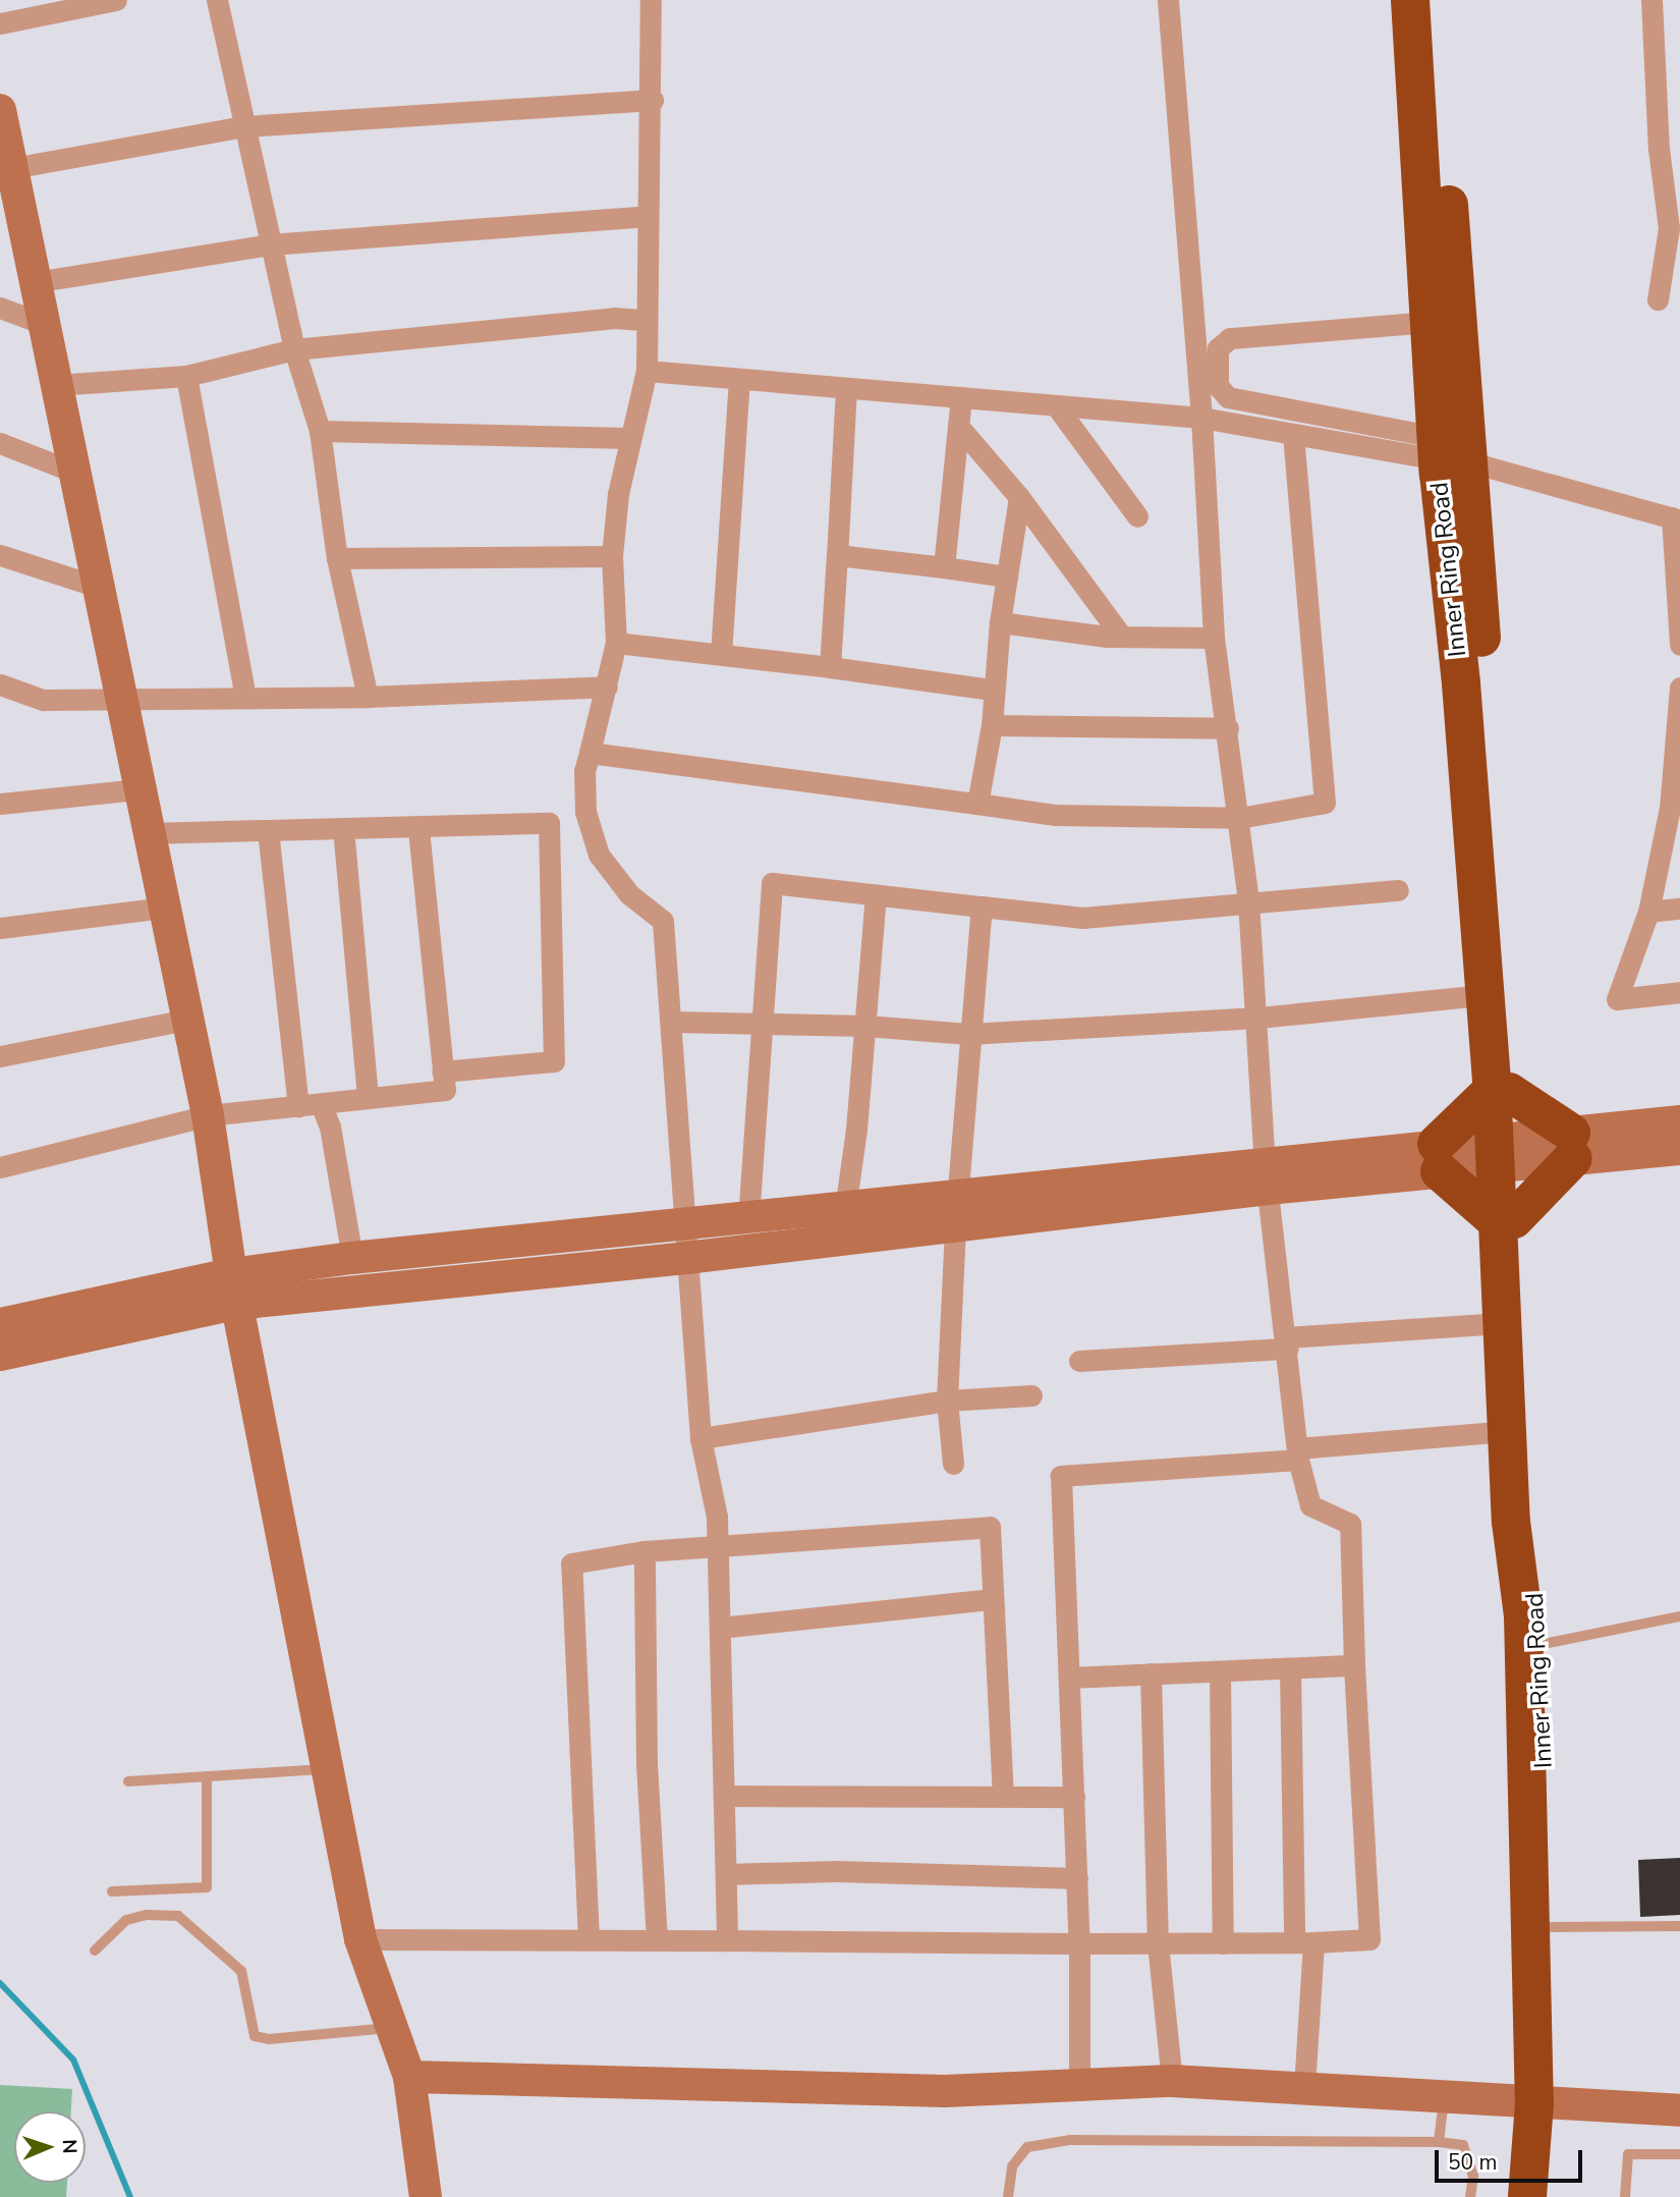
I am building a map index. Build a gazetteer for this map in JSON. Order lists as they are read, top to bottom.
{
  "streets": {
    "highway": ["Inner Ring Road"]
  },
  "scale_bar": "50 m",
  "north": "right"
}
